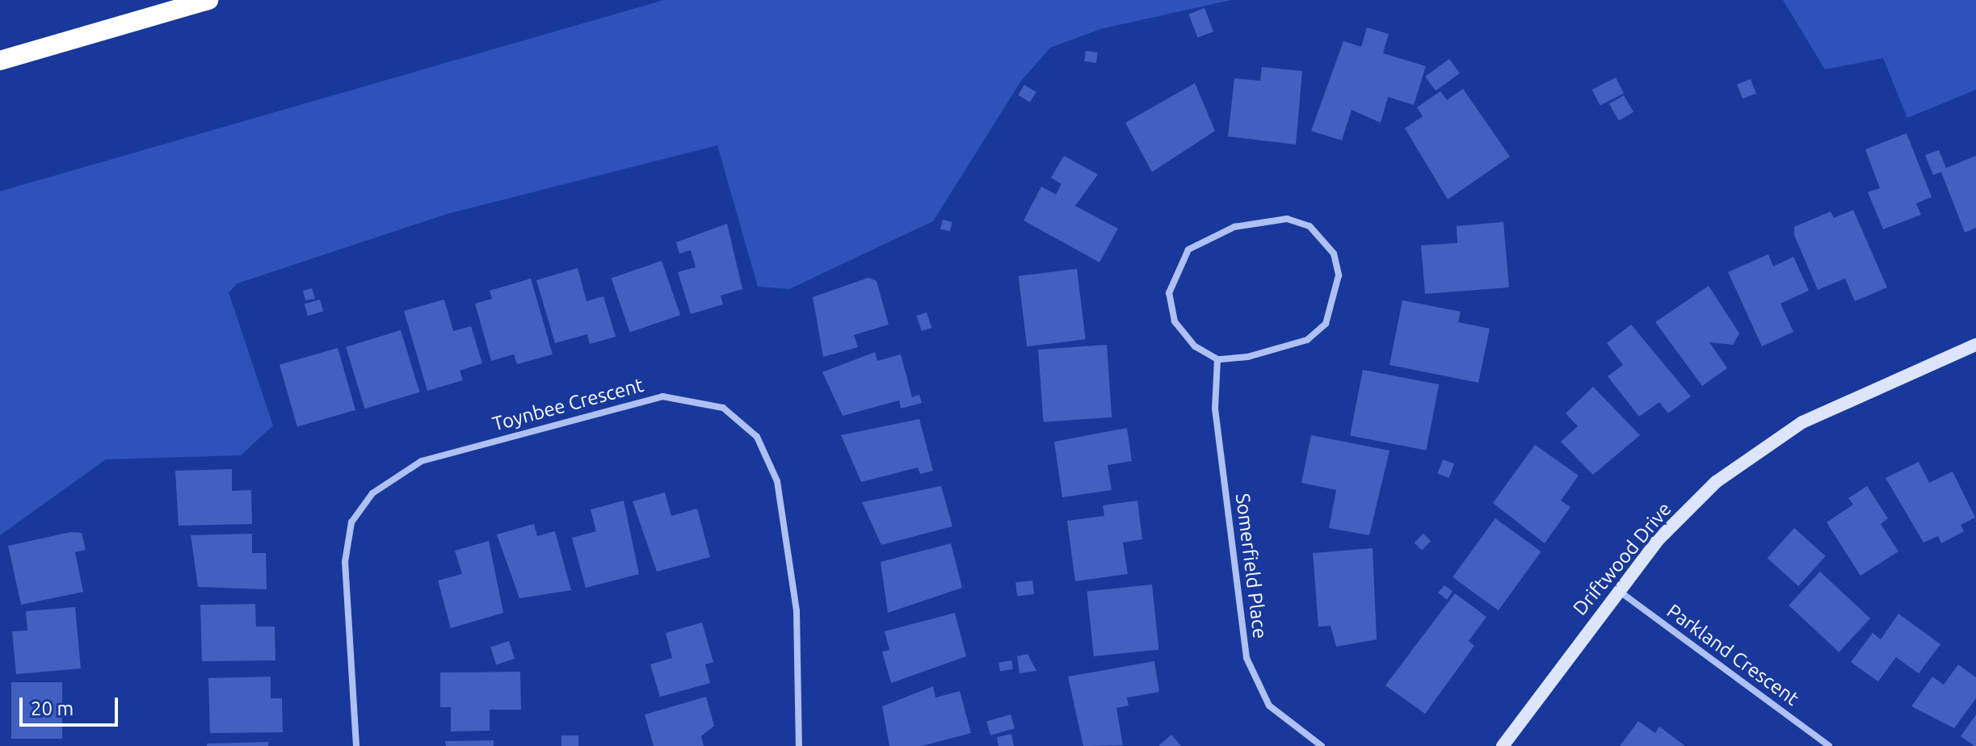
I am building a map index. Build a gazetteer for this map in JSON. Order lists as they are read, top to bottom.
{
  "streets": {
    "street": [
      "Toynbee Crescent",
      "Driftwood Drive",
      "Somerfield Place",
      "Parkland Crescent"
    ]
  },
  "crossings": [
    ["Driftwood Drive", "Parkland Crescent"]
  ],
  "scale_bar": "20 m"
}
